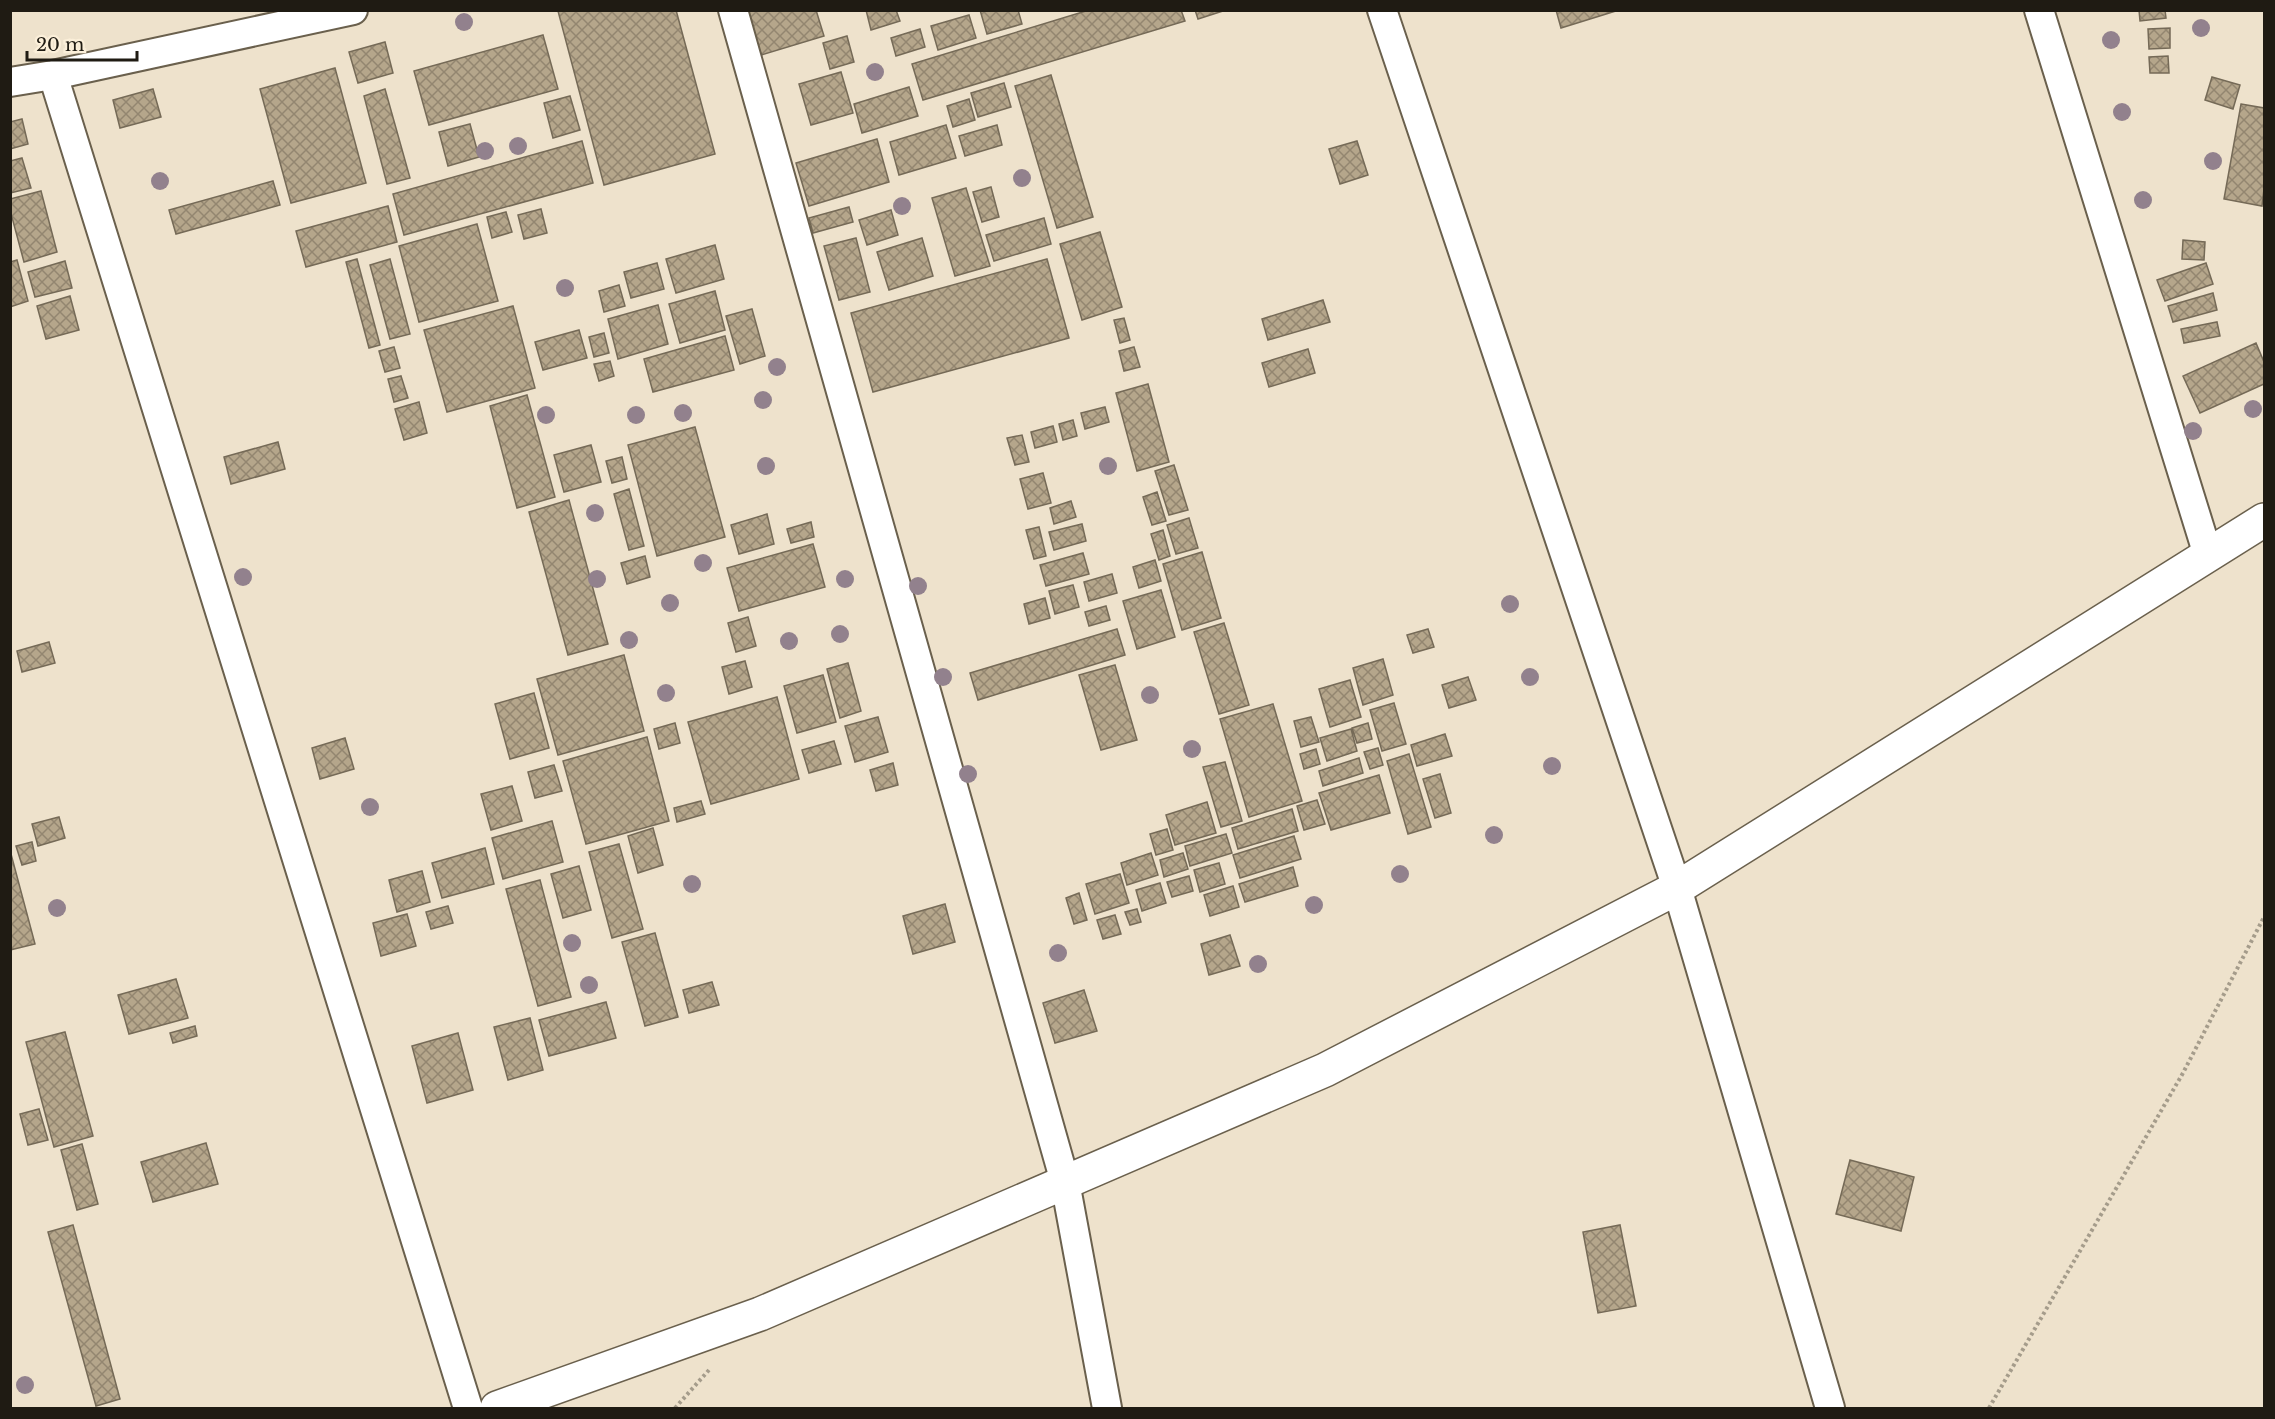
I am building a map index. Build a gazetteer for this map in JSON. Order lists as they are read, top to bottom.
{
  "scale_bar": "20 m"
}
